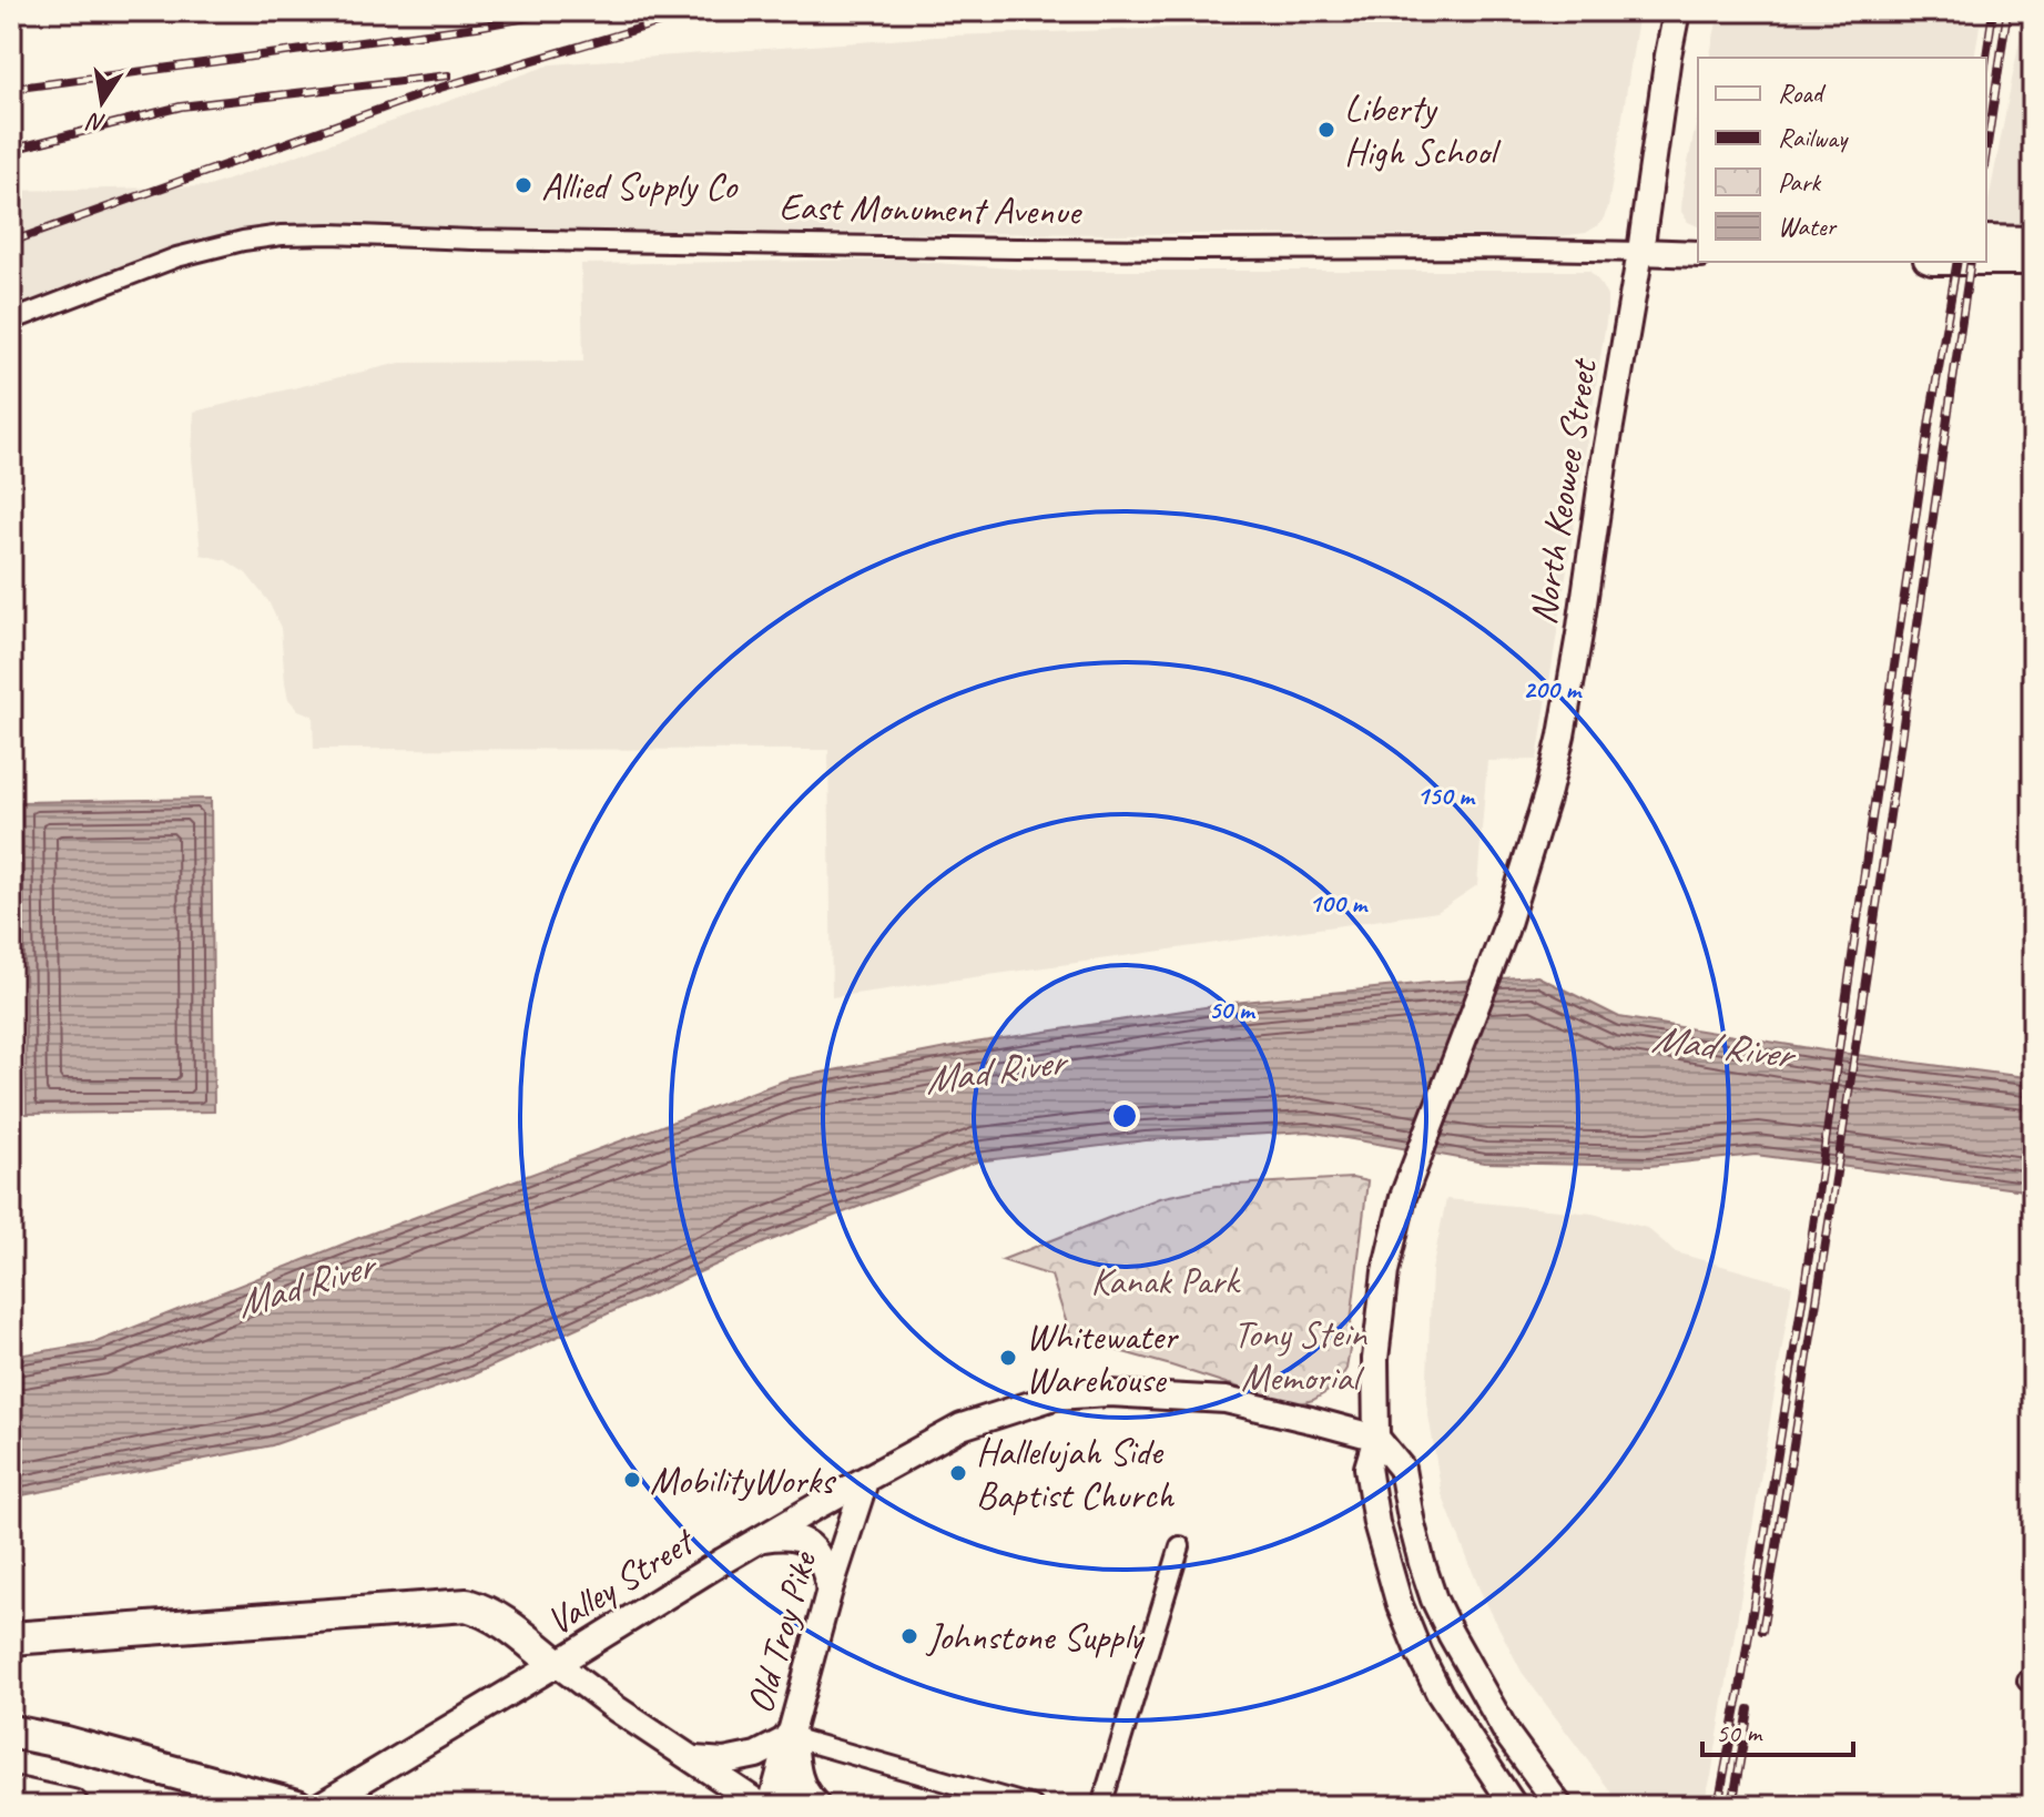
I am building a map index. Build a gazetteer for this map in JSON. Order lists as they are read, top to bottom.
{
  "streets": {
    "main road": [
      "East Monument Avenue",
      "North Keowee Street",
      "Valley Street",
      "Old Troy Pike"
    ]
  },
  "crossings": [
    ["East Monument Avenue", "North Keowee Street"],
    ["North Keowee Street", "Valley Street"],
    ["Valley Street", "Old Troy Pike"]
  ],
  "water": ["Mad River"],
  "parks": ["Kanak Park", "Tony Stein Memorial"],
  "places": [
    "Liberty High School",
    "Allied Supply Co",
    "Whitewater Warehouse",
    "Hallelujah Side Baptist Church",
    "MobilityWorks",
    "Johnstone Supply"
  ],
  "legend": [
    "Road",
    "Railway",
    "Park",
    "Water"
  ],
  "scale_bar": "50 m",
  "north": "bottom",
  "rings": [
    "200 m",
    "150 m",
    "100 m",
    "50 m"
  ]
}
